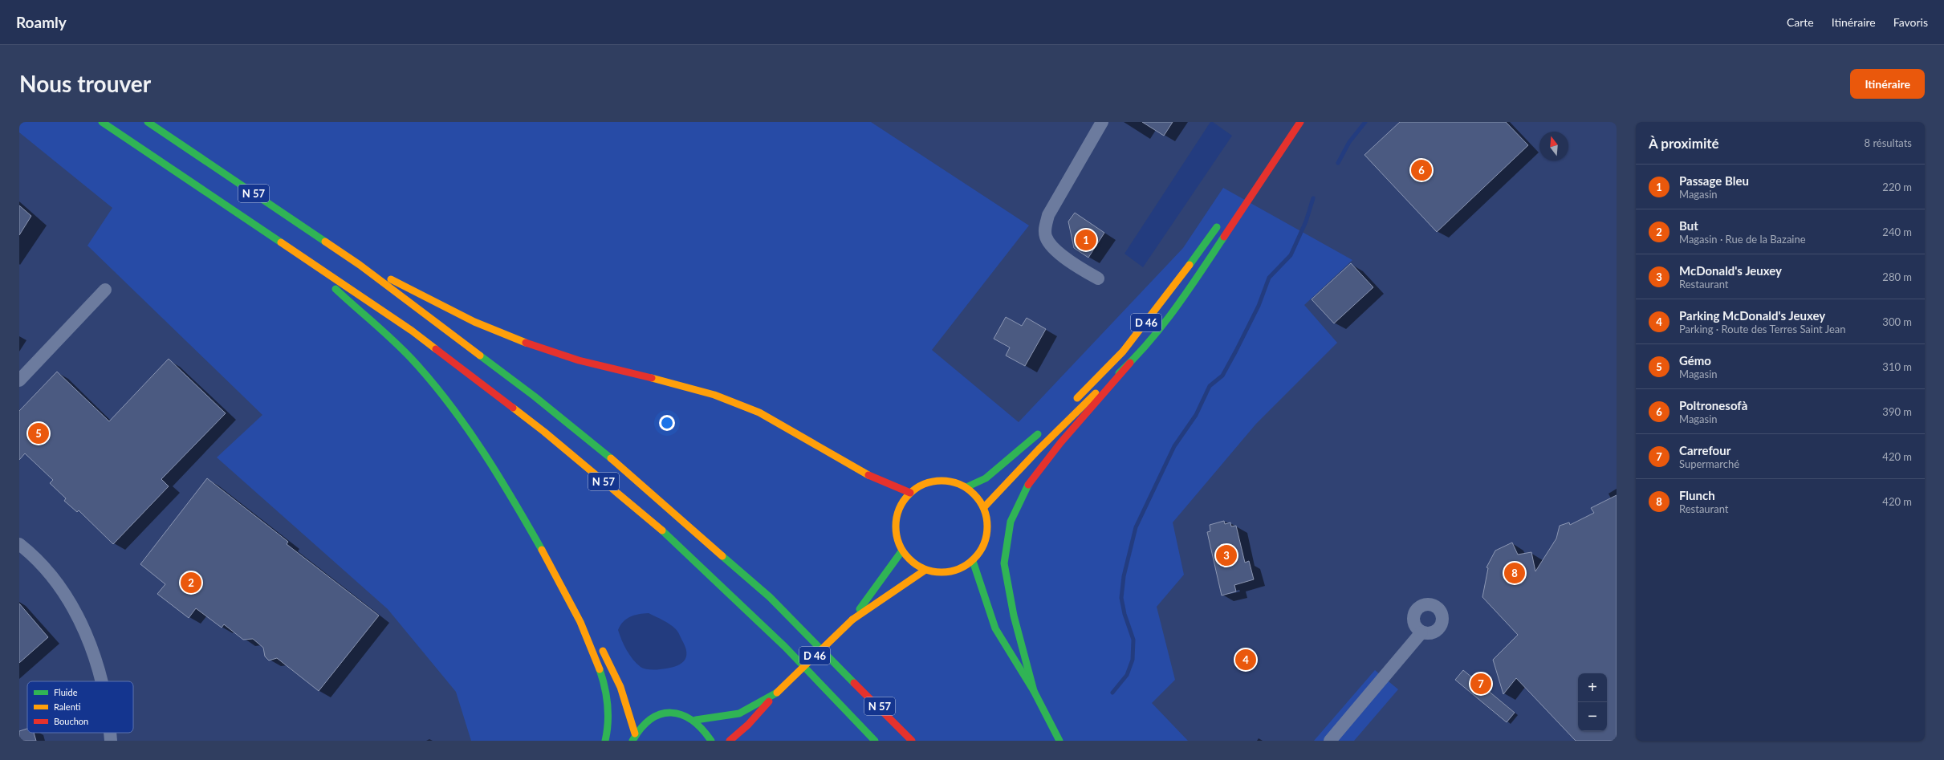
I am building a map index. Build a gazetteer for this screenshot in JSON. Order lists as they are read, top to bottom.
{
  "streets": {
    "main road": ["N 57", "D 46"]
  },
  "legend": ["Fluide", "Ralenti", "Bouchon"],
  "north": "top",
  "page": {
    "header": "Roamly",
    "nav": ["Carte", "Itinéraire", "Favoris"],
    "buttons": "Itinéraire",
    "title": "Nous trouver",
    "heading": ["À proximité", "8 résultats"],
    "pins": [
      "6",
      "1",
      "5",
      "3",
      "8",
      "2",
      "4",
      "7"
    ],
    "list": [
      {
        "mark": "1",
        "name": "Passage Bleu",
        "note": "Magasin",
        "value": "220 m"
      },
      {
        "mark": "2",
        "name": "But",
        "note": "Magasin · Rue de la Bazaine",
        "value": "240 m"
      },
      {
        "mark": "3",
        "name": "McDonald's Jeuxey",
        "note": "Restaurant",
        "value": "280 m"
      },
      {
        "mark": "4",
        "name": "Parking McDonald's Jeuxey",
        "note": "Parking · Route des Terres Saint Jean",
        "value": "300 m"
      },
      {
        "mark": "5",
        "name": "Gémo",
        "note": "Magasin",
        "value": "310 m"
      },
      {
        "mark": "6",
        "name": "Poltronesofà",
        "note": "Magasin",
        "value": "390 m"
      },
      {
        "mark": "7",
        "name": "Carrefour",
        "note": "Supermarché",
        "value": "420 m"
      },
      {
        "mark": "8",
        "name": "Flunch",
        "note": "Restaurant",
        "value": "420 m"
      }
    ],
    "map_buttons": ["+", "−"]
  }
}
